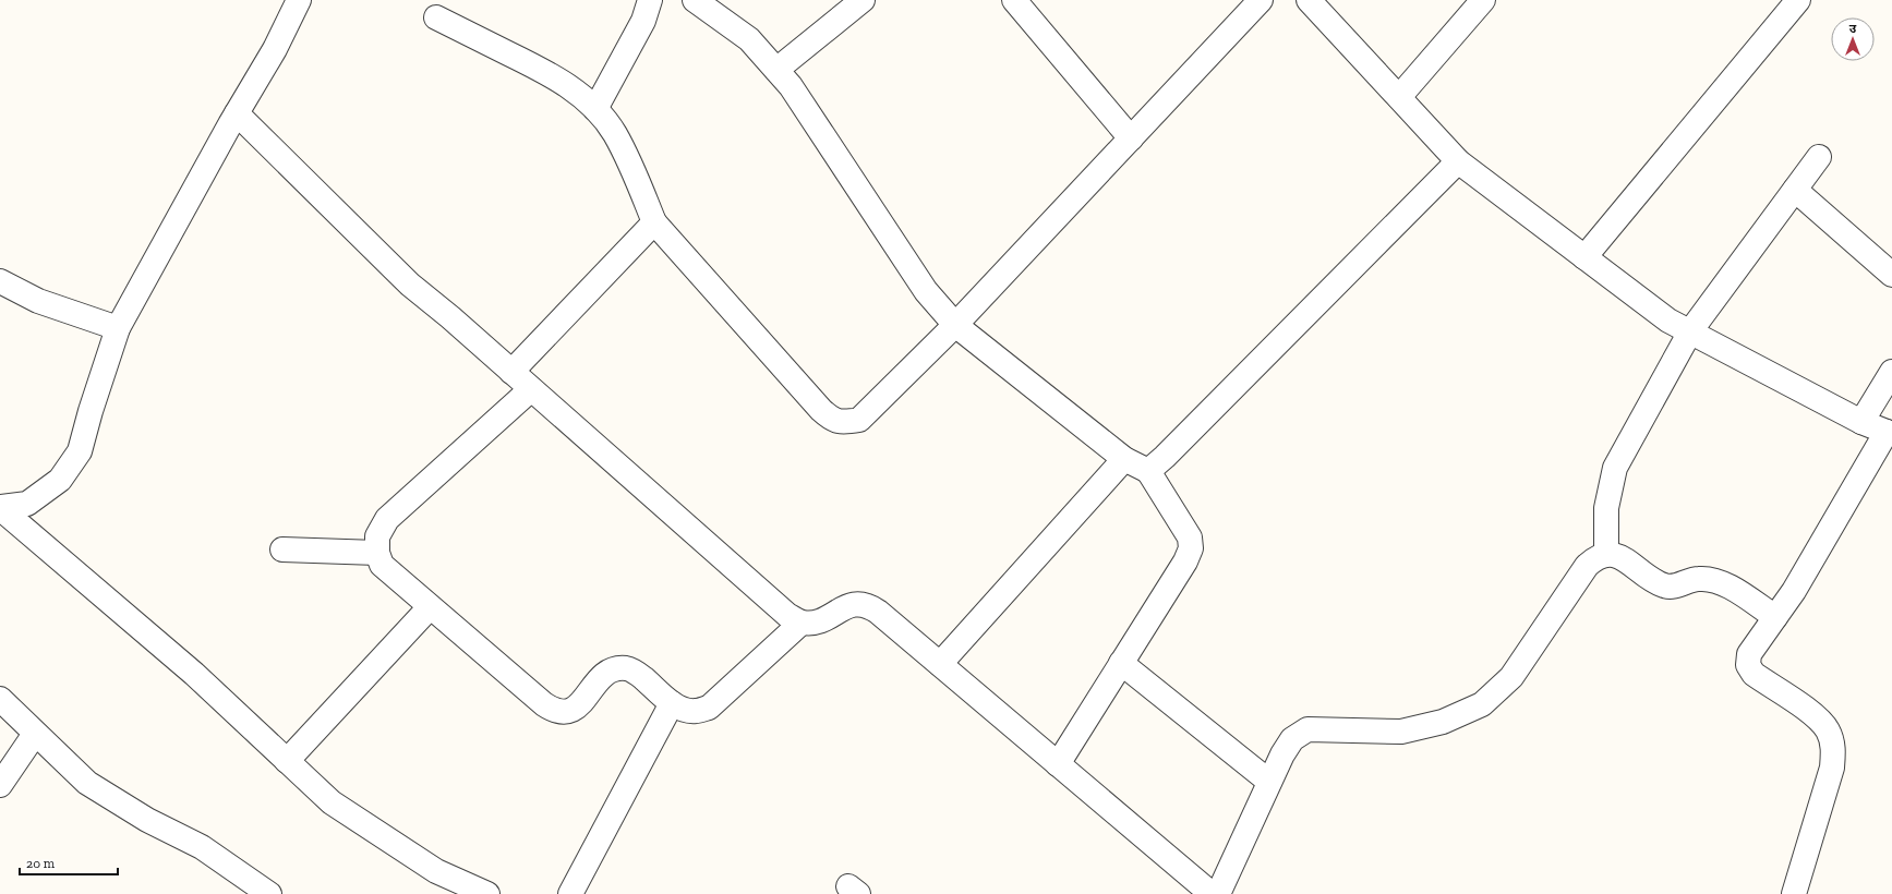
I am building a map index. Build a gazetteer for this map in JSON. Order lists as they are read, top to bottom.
{
  "scale_bar": "20 m",
  "north": "top"
}
